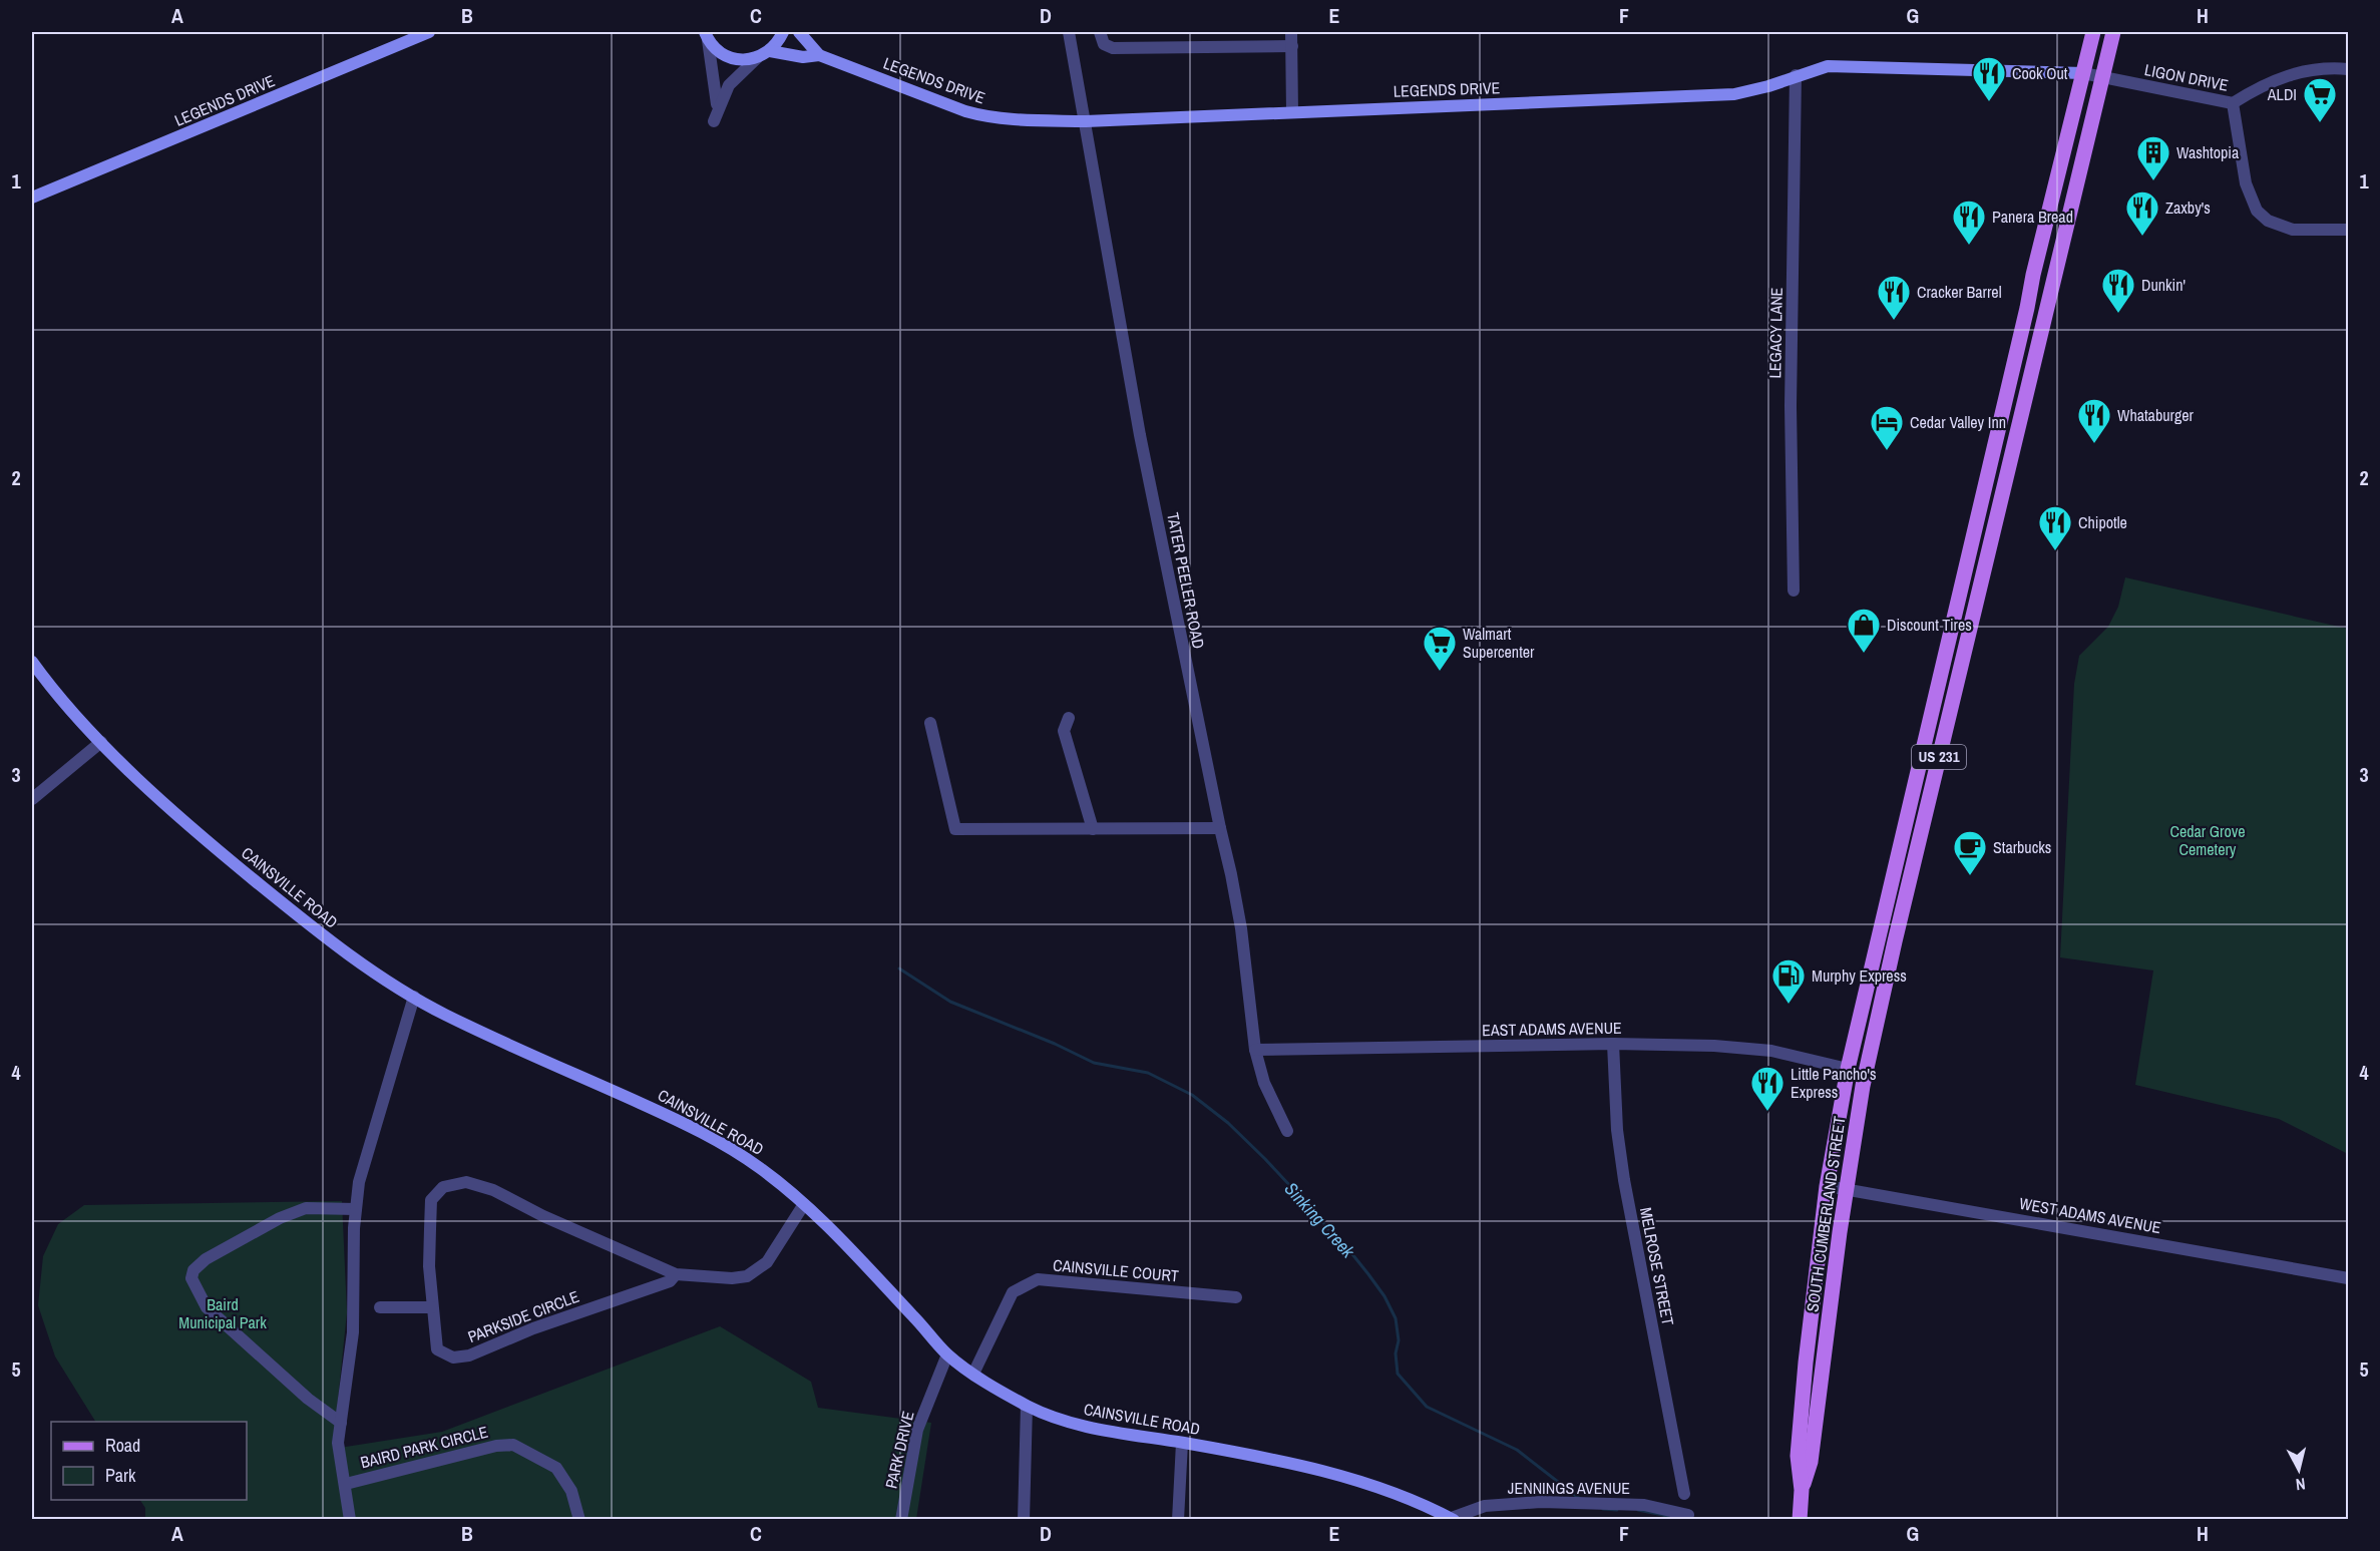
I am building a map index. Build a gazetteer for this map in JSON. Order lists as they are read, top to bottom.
{
  "streets": {
    "main road": ["US 231", "SOUTH CUMBERLAND STREET"],
    "street": [
      "LIGON DRIVE",
      "LEGENDS DRIVE",
      "LEGACY LANE",
      "TATER PEELER ROAD",
      "CAINSVILLE ROAD",
      "EAST ADAMS AVENUE",
      "WEST ADAMS AVENUE",
      "MELROSE STREET",
      "CAINSVILLE COURT",
      "PARKSIDE CIRCLE",
      "BAIRD PARK CIRCLE",
      "PARK DRIVE",
      "JENNINGS AVENUE"
    ]
  },
  "crossings": [
    ["LIGON DRIVE", "LEGENDS DRIVE"],
    ["LIGON DRIVE", "SOUTH CUMBERLAND STREET"],
    ["LEGENDS DRIVE", "LEGACY LANE"],
    ["LEGENDS DRIVE", "TATER PEELER ROAD"],
    ["LEGENDS DRIVE", "SOUTH CUMBERLAND STREET"],
    ["TATER PEELER ROAD", "EAST ADAMS AVENUE"],
    ["CAINSVILLE ROAD", "CAINSVILLE COURT"],
    ["CAINSVILLE ROAD", "PARKSIDE CIRCLE"],
    ["CAINSVILLE ROAD", "BAIRD PARK CIRCLE"],
    ["CAINSVILLE ROAD", "PARK DRIVE"],
    ["CAINSVILLE ROAD", "JENNINGS AVENUE"],
    ["EAST ADAMS AVENUE", "SOUTH CUMBERLAND STREET"],
    ["EAST ADAMS AVENUE", "MELROSE STREET"],
    ["SOUTH CUMBERLAND STREET", "WEST ADAMS AVENUE"]
  ],
  "water": ["Sinking Creek"],
  "parks": ["Cedar Grove Cemetery", "Baird Municipal Park"],
  "places": {
    "restaurant": [
      "Cook Out",
      "Zaxby's",
      "Panera Bread",
      "Dunkin'",
      "Cracker Barrel",
      "Whataburger",
      "Chipotle",
      "Little Pancho's Express"
    ],
    "supermarket": ["ALDI", "Walmart Supercenter"],
    "building": ["Washtopia"],
    "hotel": ["Cedar Valley Inn"],
    "shop": ["Discount Tires"],
    "cafe": ["Starbucks"],
    "fuel station": ["Murphy Express"]
  },
  "legend": ["Road", "Park"],
  "north": "bottom",
  "grid": {
    "columns": [
      "A",
      "B",
      "C",
      "D",
      "E",
      "F",
      "G",
      "H"
    ],
    "rows": [
      "1",
      "2",
      "3",
      "4",
      "5"
    ]
  }
}
